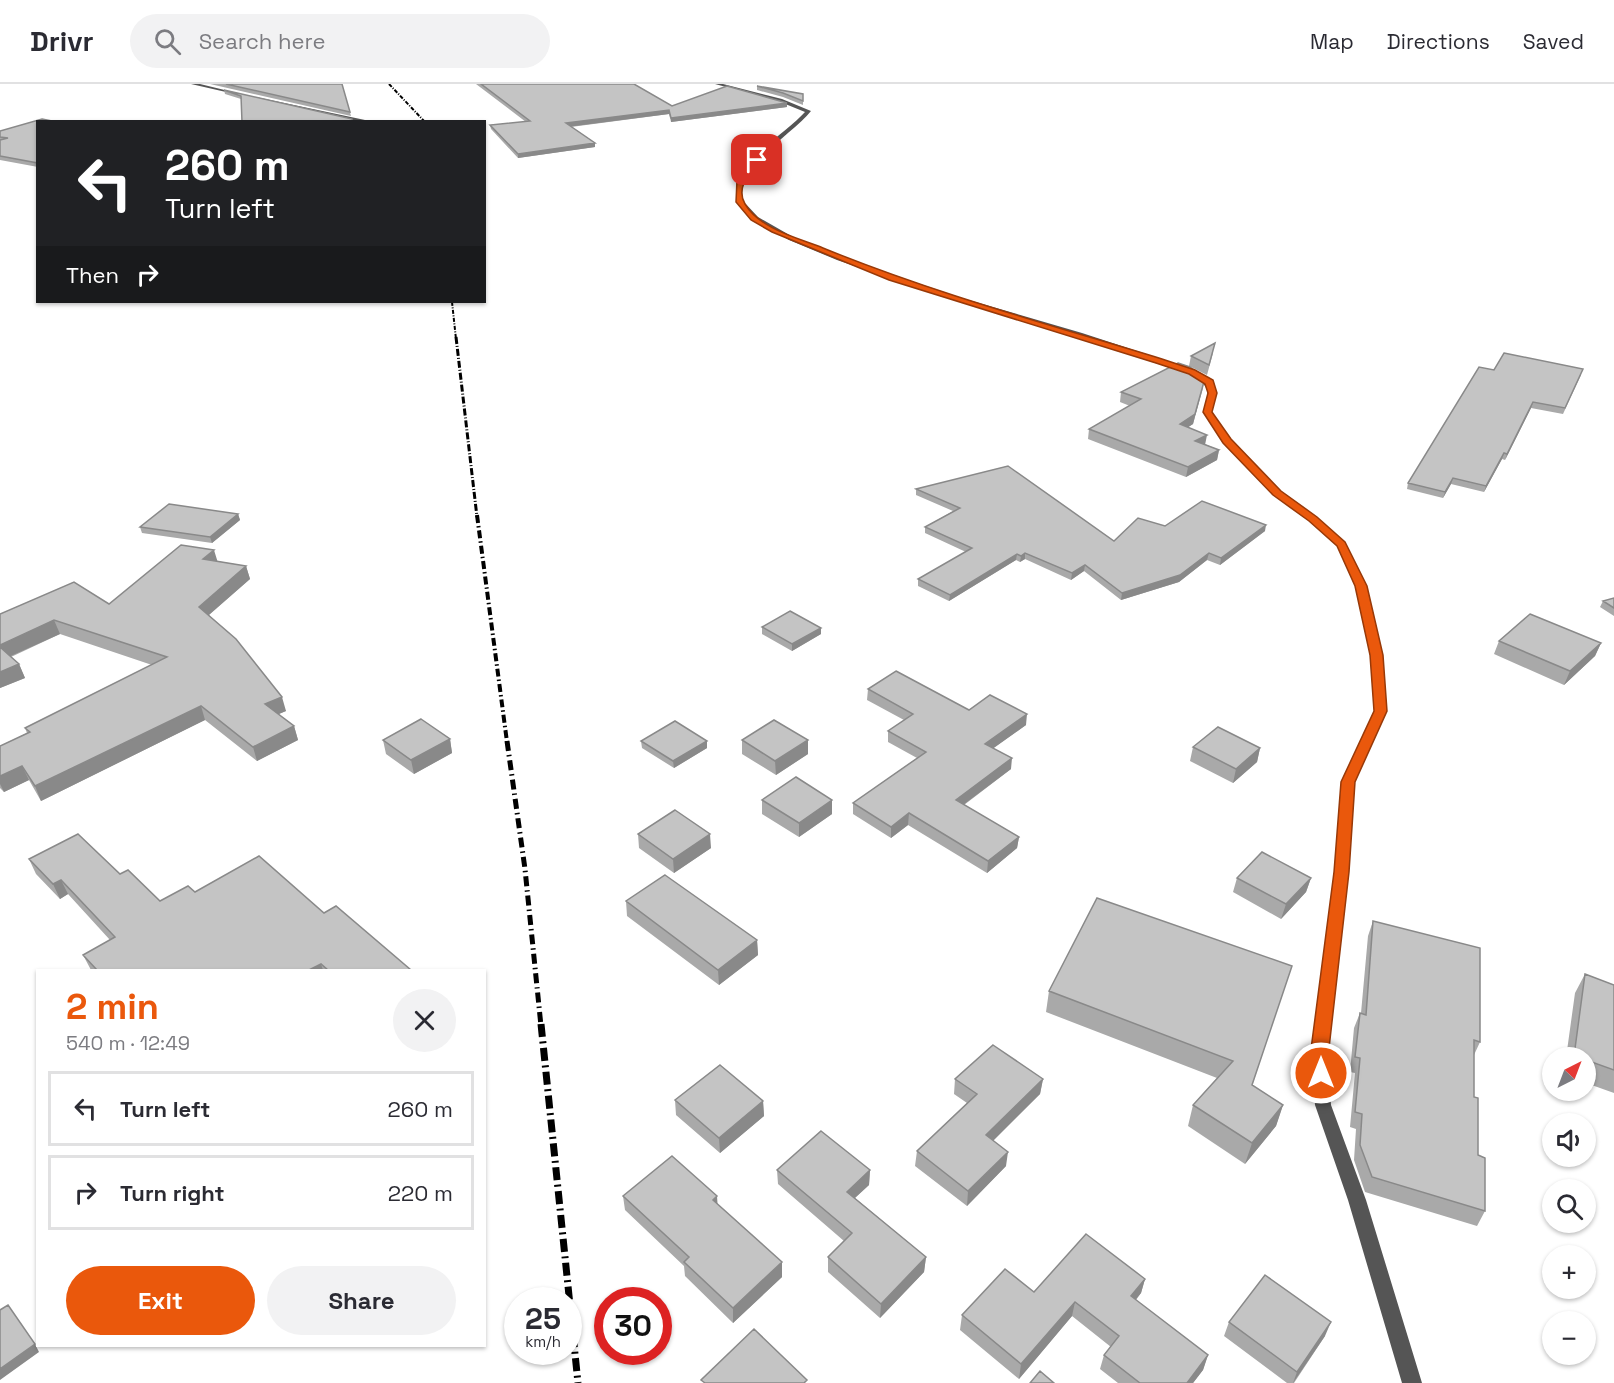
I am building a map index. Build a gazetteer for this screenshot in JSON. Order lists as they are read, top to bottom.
{
  "north": "top right",
  "page": {
    "header": "Drivr",
    "search": "Search here",
    "nav": ["Map", "Directions", "Saved"],
    "turn": ["260 m", "Turn left"],
    "then": "Then",
    "heading": ["2 min", "540 m · 12:49"],
    "map_buttons": ["+", "−"],
    "list": [
      {
        "name": "Turn left",
        "value": "260 m"
      },
      {
        "name": "Turn right",
        "value": "220 m"
      }
    ],
    "buttons": ["Exit", "Share"],
    "speed": "25 km/h",
    "limit": "30"
  }
}
